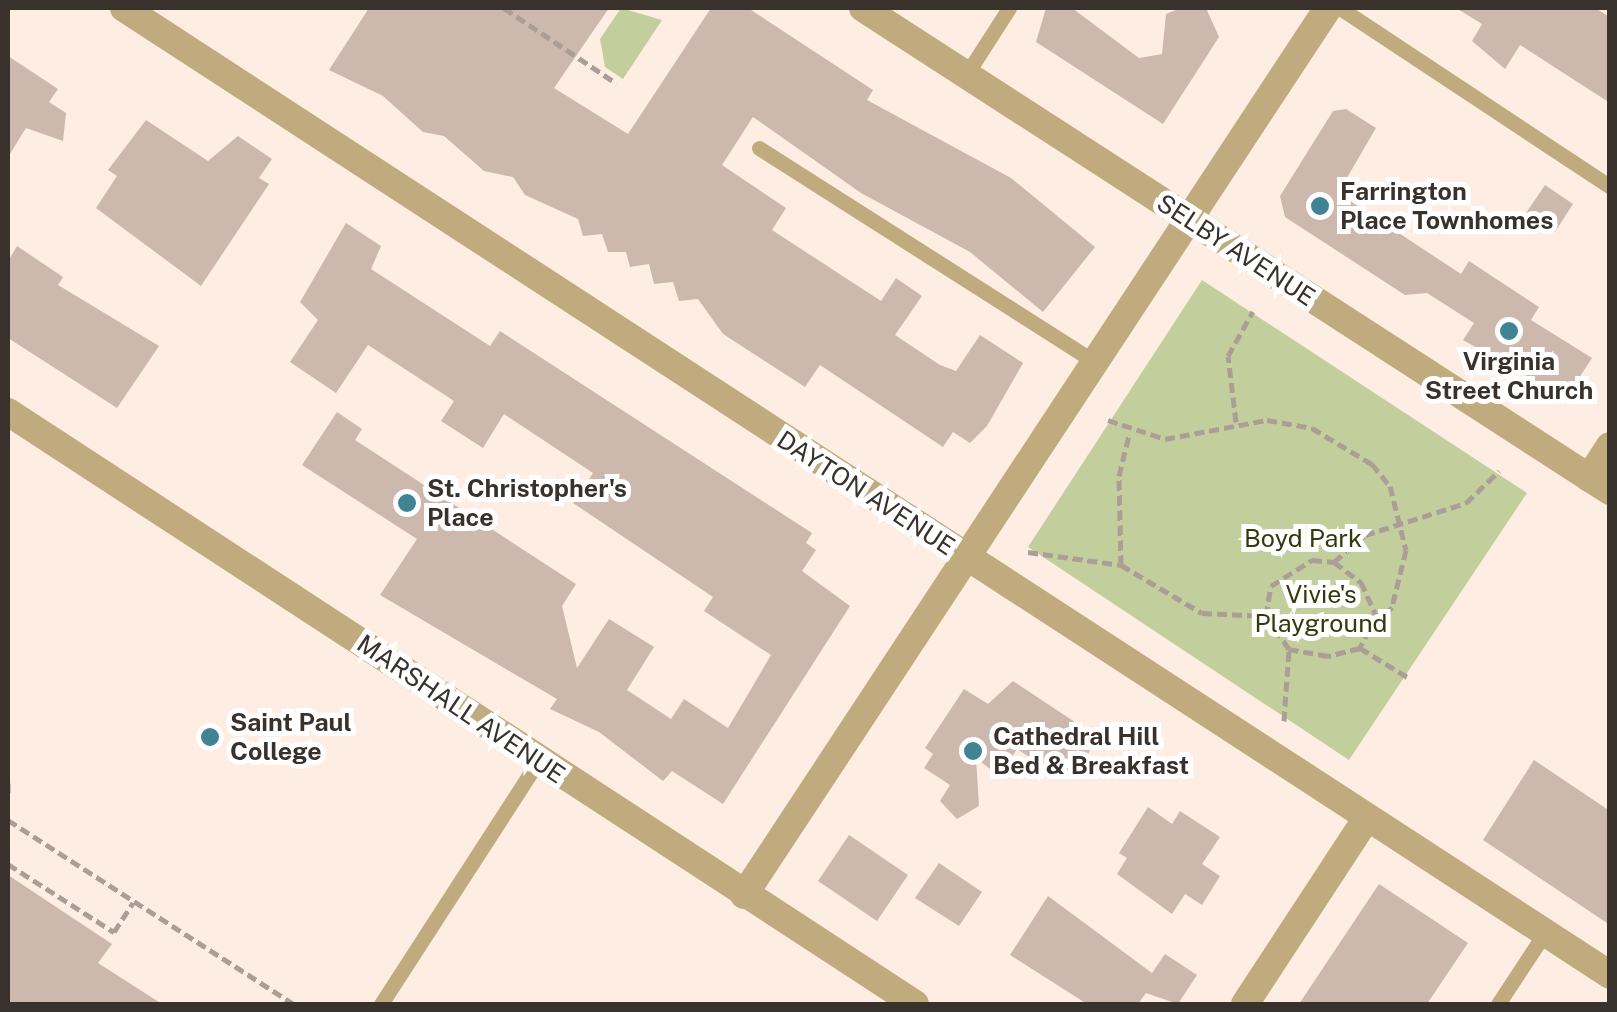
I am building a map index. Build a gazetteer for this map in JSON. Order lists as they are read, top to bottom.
{
  "streets": {
    "street": ["SELBY AVENUE", "DAYTON AVENUE", "MARSHALL AVENUE"]
  },
  "parks": ["Boyd Park", "Vivie's Playground"],
  "places": [
    "Farrington Place Townhomes",
    "Virginia Street Church",
    "St. Christopher's Place",
    "Saint Paul College",
    "Cathedral Hill Bed & Breakfast"
  ]
}
